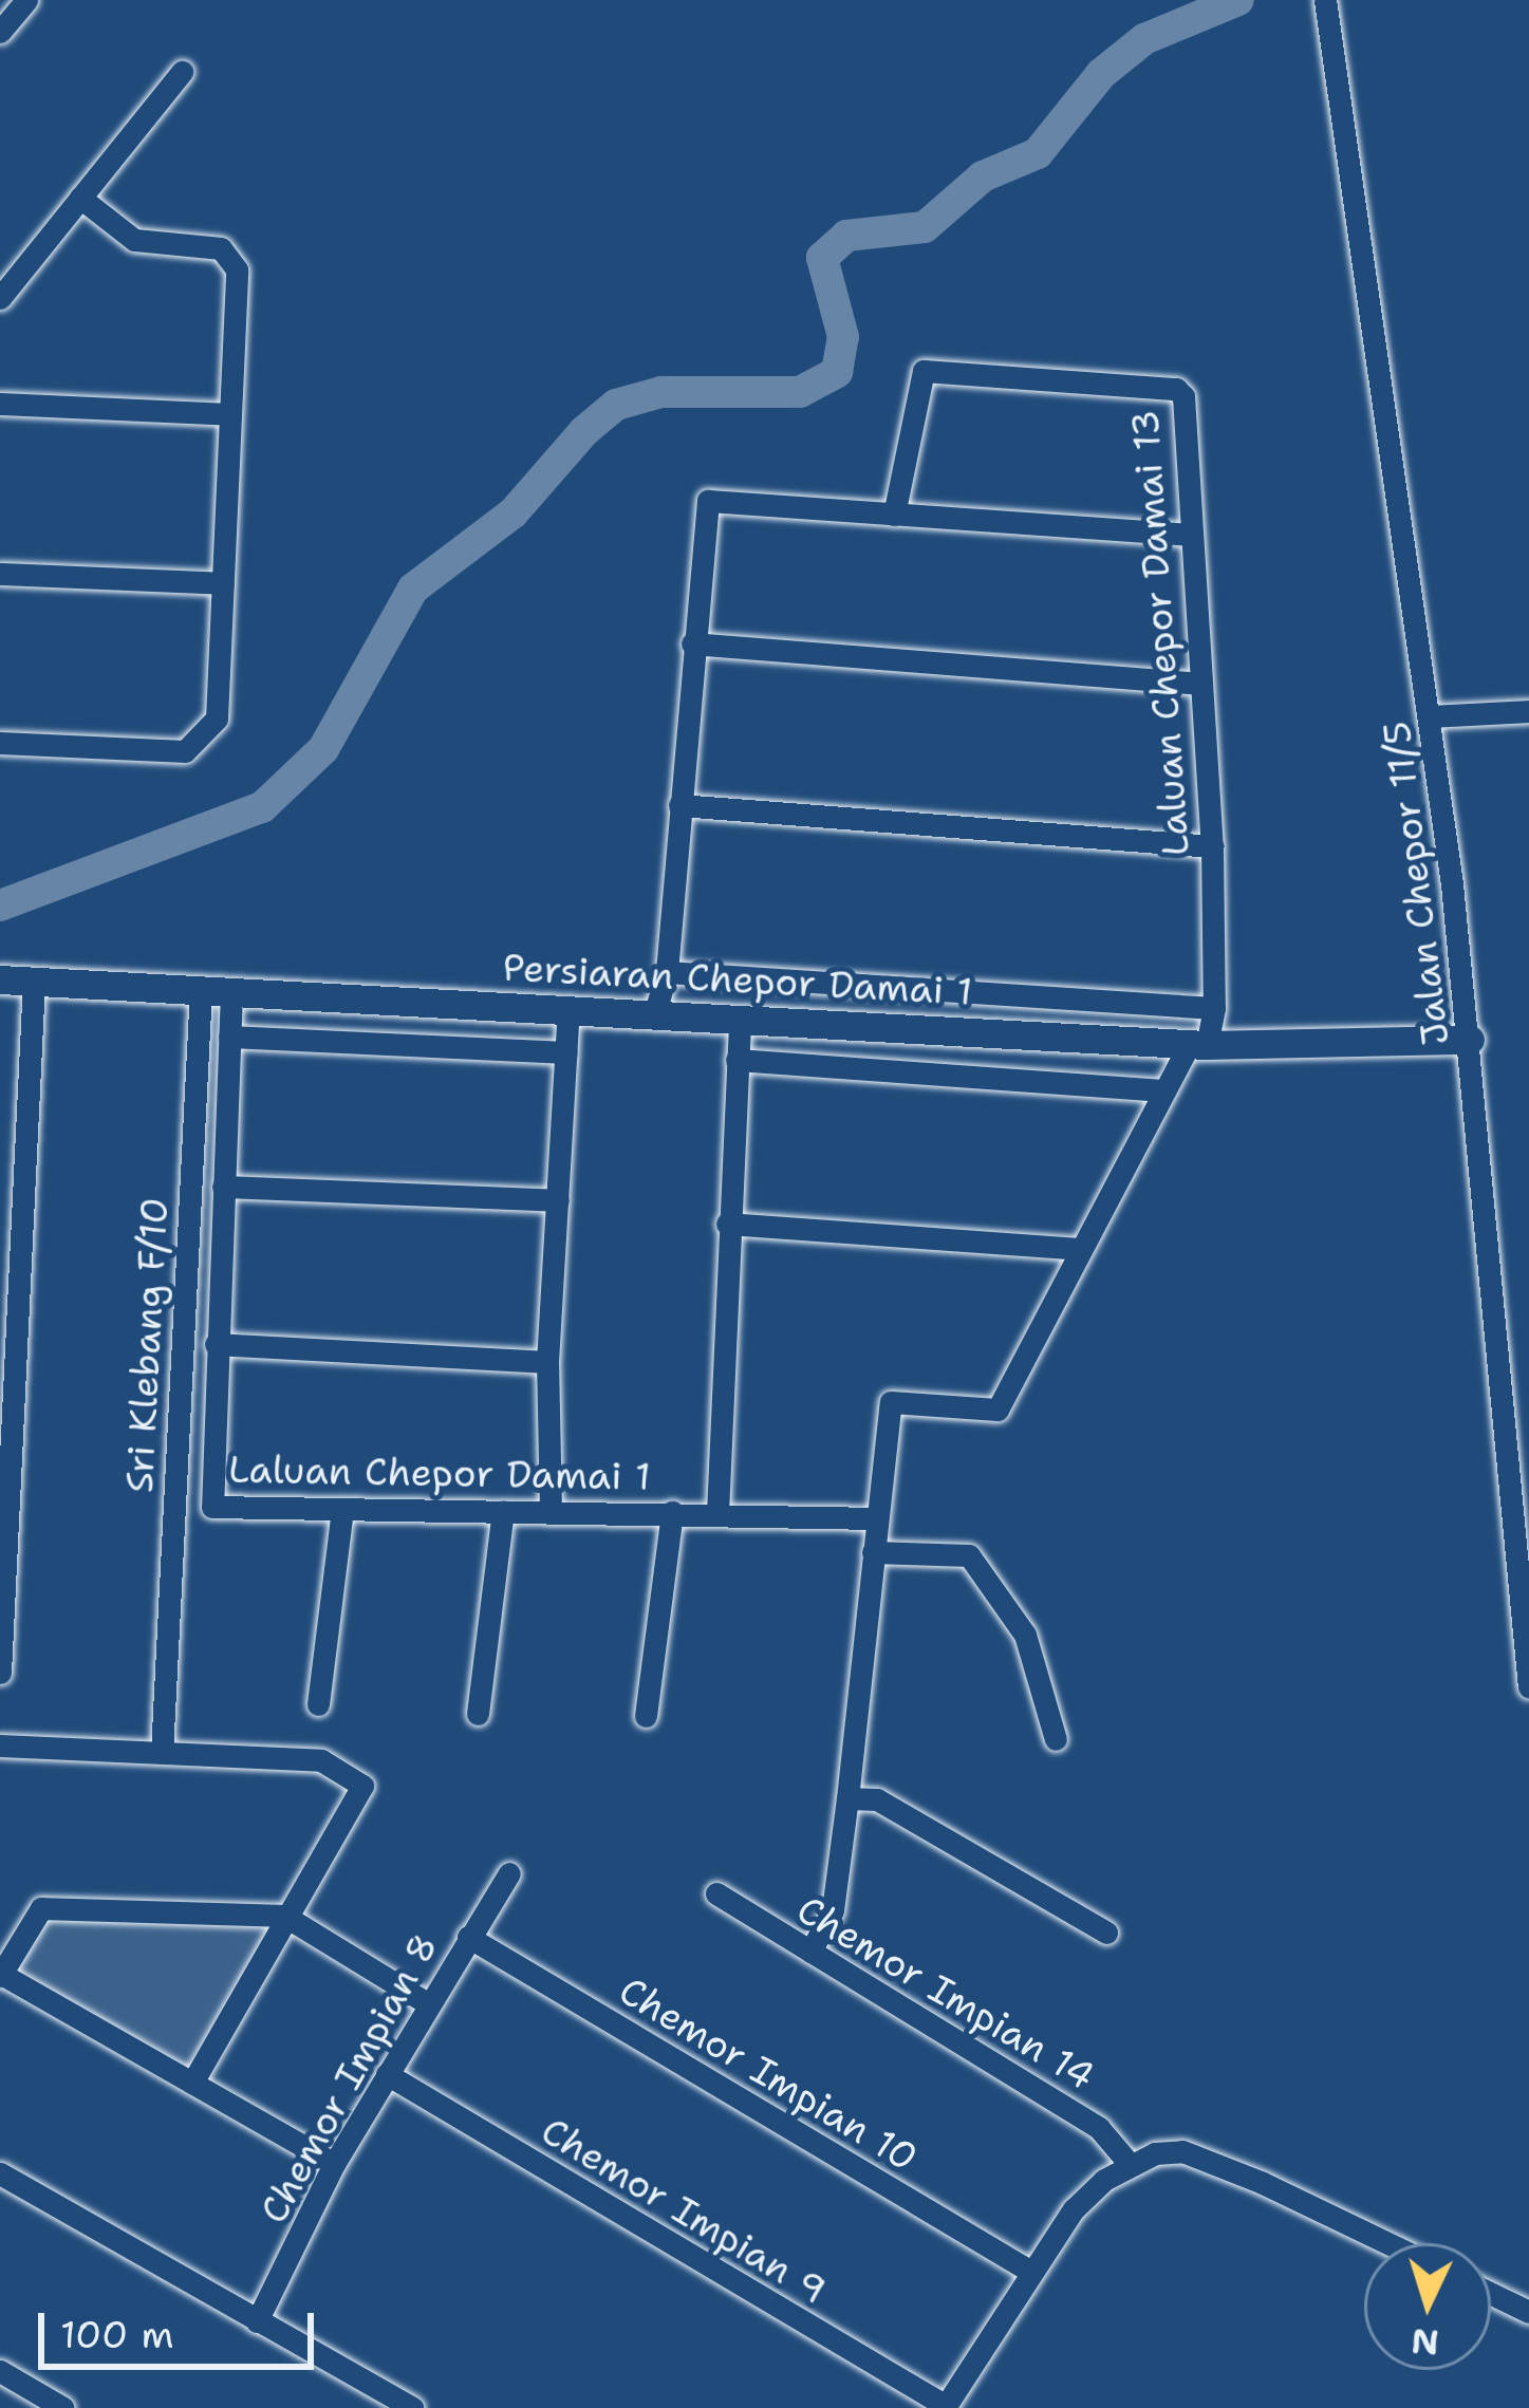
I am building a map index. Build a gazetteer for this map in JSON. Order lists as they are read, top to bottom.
{
  "streets": {
    "street": [
      "Laluan Chepor Damai 13",
      "Jalan Chepor 11/5",
      "Persiaran Chepor Damai 1",
      "Sri Klebang F/10",
      "Laluan Chepor Damai 1",
      "Chemor Impian 14",
      "Chemor Impian 10",
      "Chemor Impian 8",
      "Chemor Impian 9"
    ]
  },
  "crossings": [
    ["Laluan Chepor Damai 13", "Persiaran Chepor Damai 1"],
    ["Jalan Chepor 11/5", "Persiaran Chepor Damai 1"],
    ["Persiaran Chepor Damai 1", "Sri Klebang F/10"],
    ["Persiaran Chepor Damai 1", "Laluan Chepor Damai 1"],
    ["Sri Klebang F/10", "Laluan Chepor Damai 1"],
    ["Chemor Impian 10", "Chemor Impian 8"],
    ["Chemor Impian 8", "Chemor Impian 9"]
  ],
  "scale_bar": "100 m",
  "north": "bottom"
}
